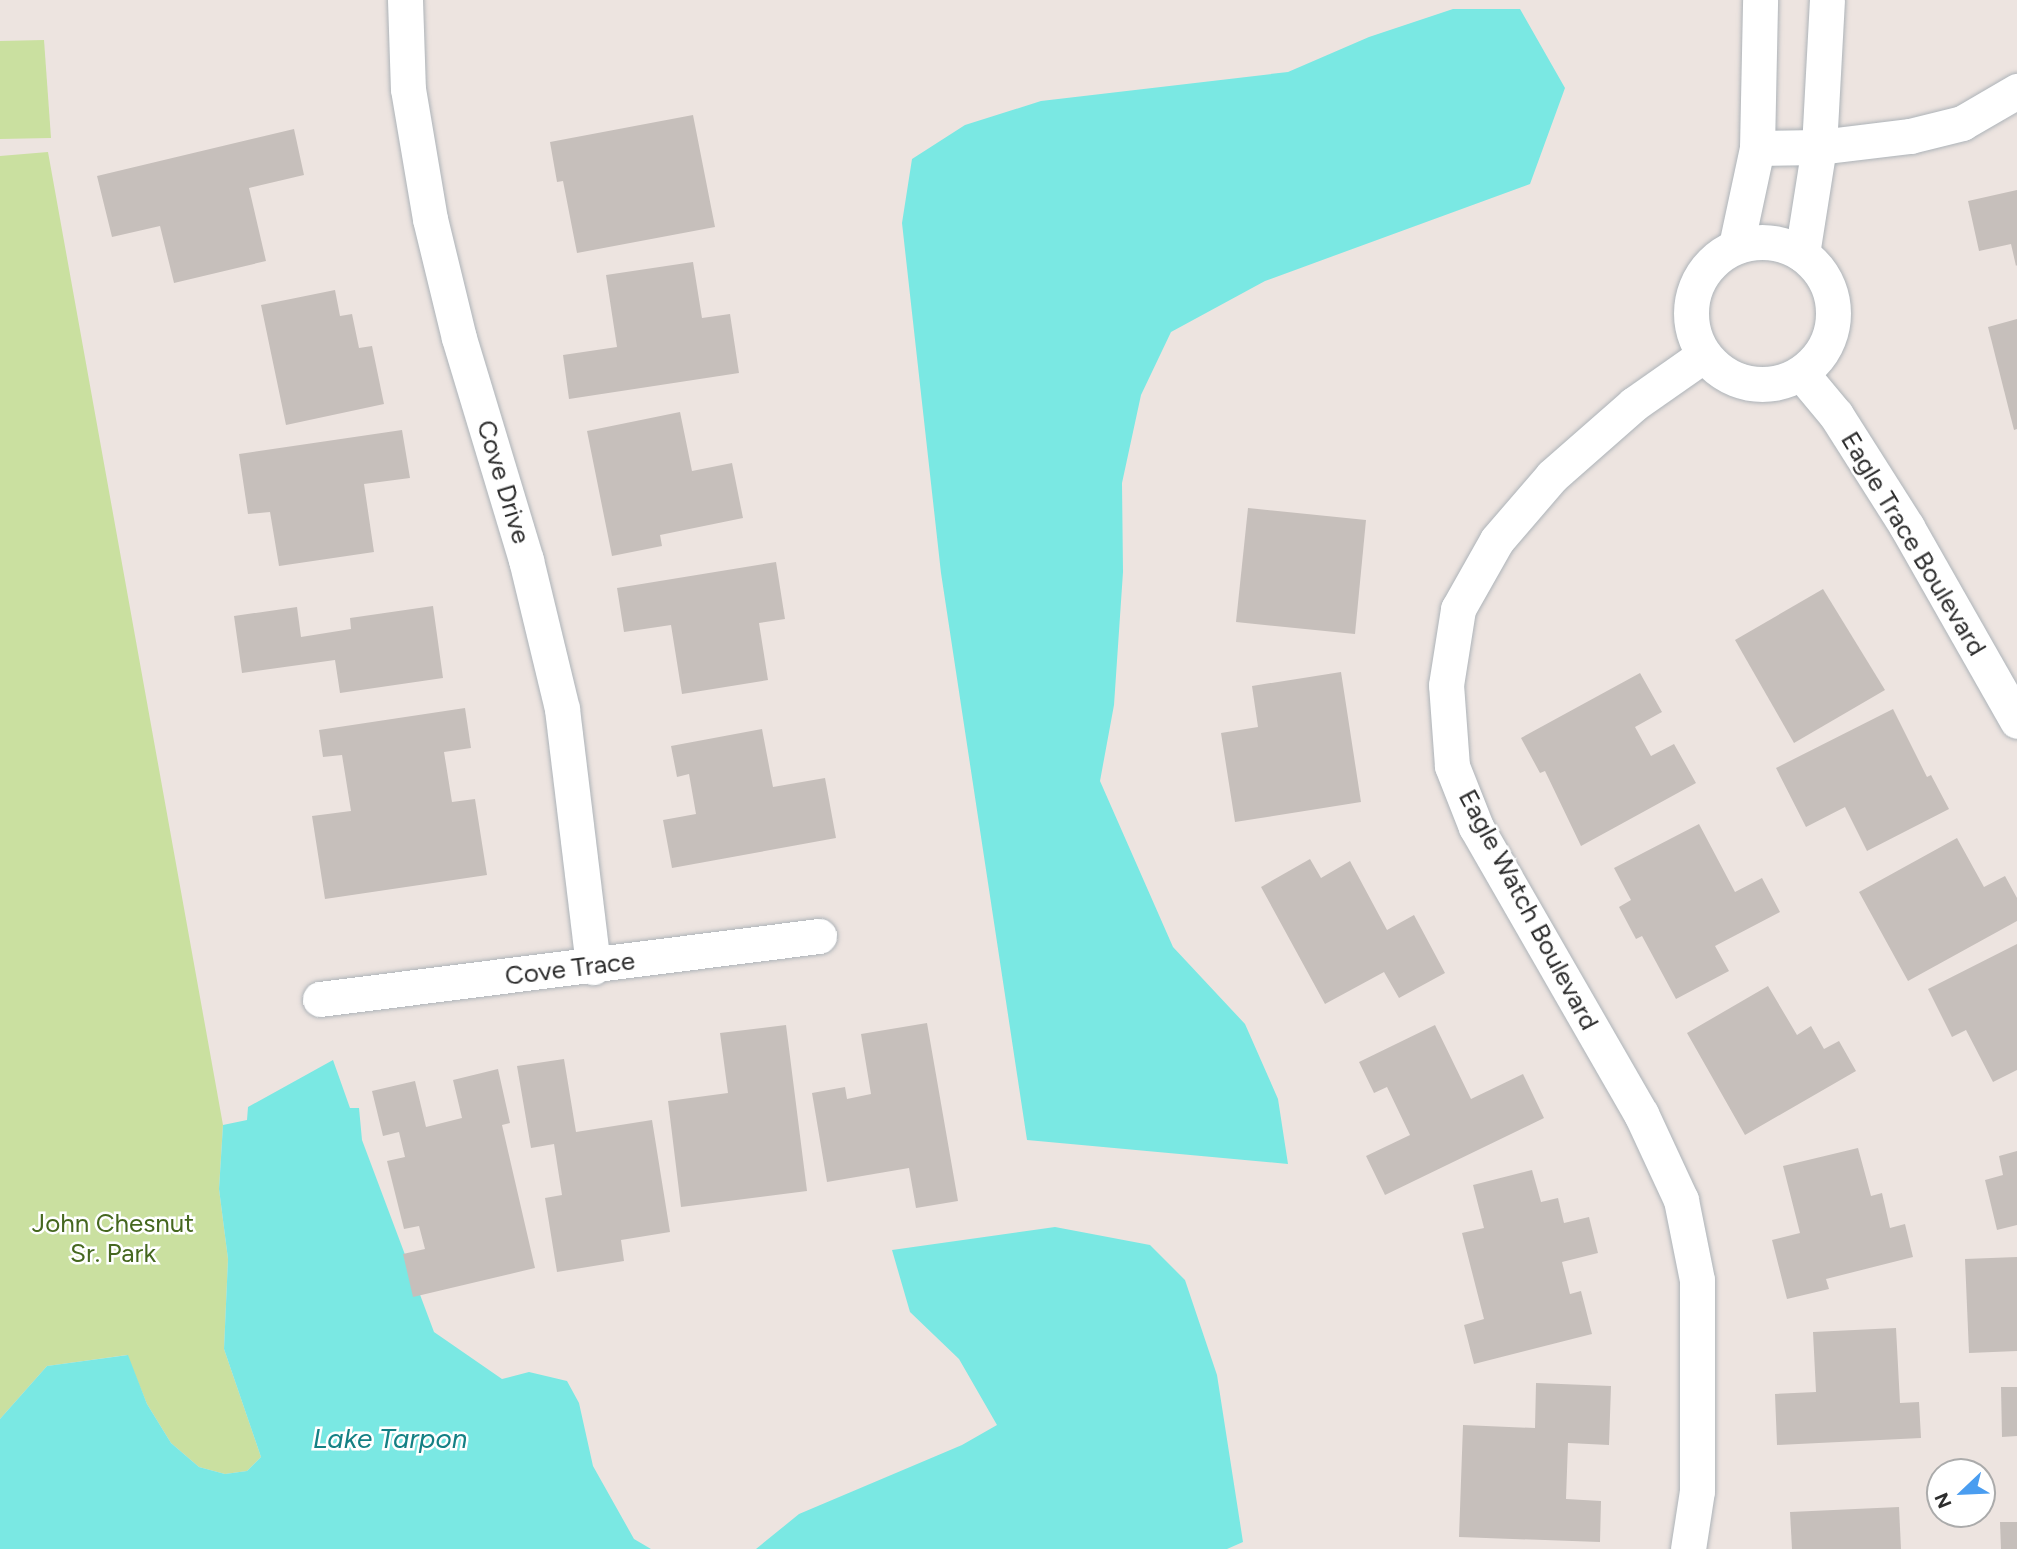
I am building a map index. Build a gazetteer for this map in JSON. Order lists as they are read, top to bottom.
{
  "streets": {
    "street": [
      "Cove Drive",
      "Eagle Trace Boulevard",
      "Eagle Watch Boulevard",
      "Cove Trace"
    ]
  },
  "crossings": [
    ["Cove Drive", "Cove Trace"],
    ["Eagle Trace Boulevard", "Eagle Watch Boulevard"]
  ],
  "water": ["Lake Tarpon"],
  "parks": ["John Chesnut Sr. Park"],
  "north": "bottom left"
}
